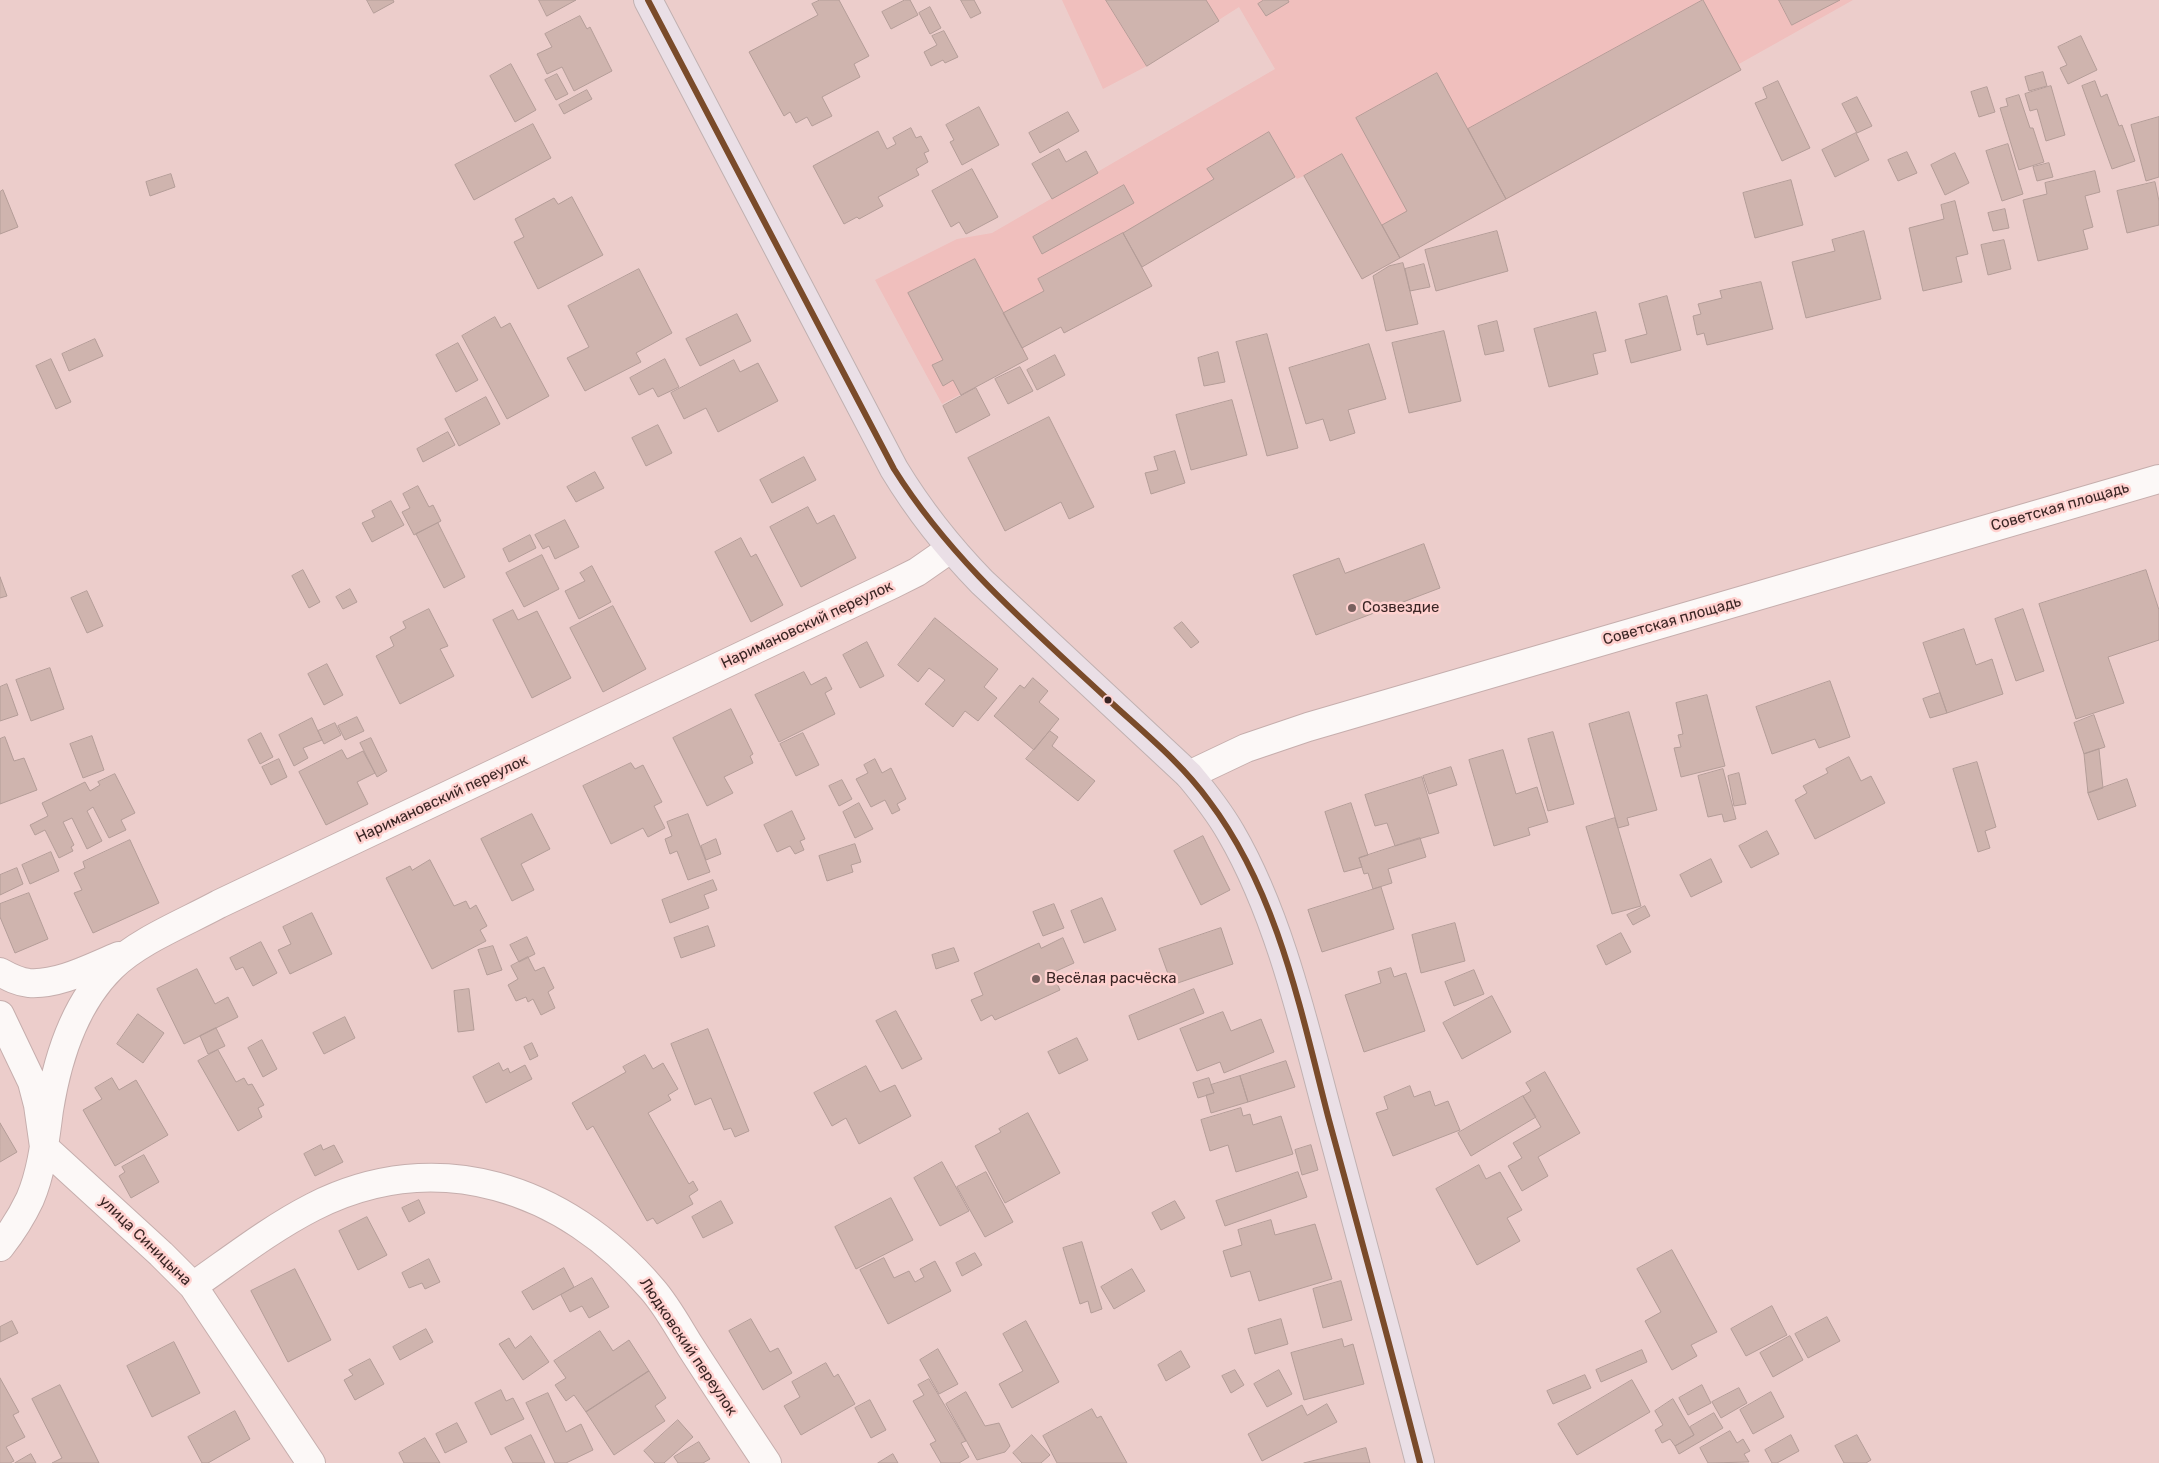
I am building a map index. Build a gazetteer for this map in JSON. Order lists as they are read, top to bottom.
{
  "streets": {
    "street": [
      "Советская площадь",
      "Наримановский переулок",
      "улица Синицына",
      "Людковский переулок"
    ]
  },
  "crossings": [
    ["Наримановский переулок", "улица Синицына"],
    ["улица Синицына", "Людковский переулок"]
  ],
  "places": ["Созвездие", "Весёлая расчёска"]
}
